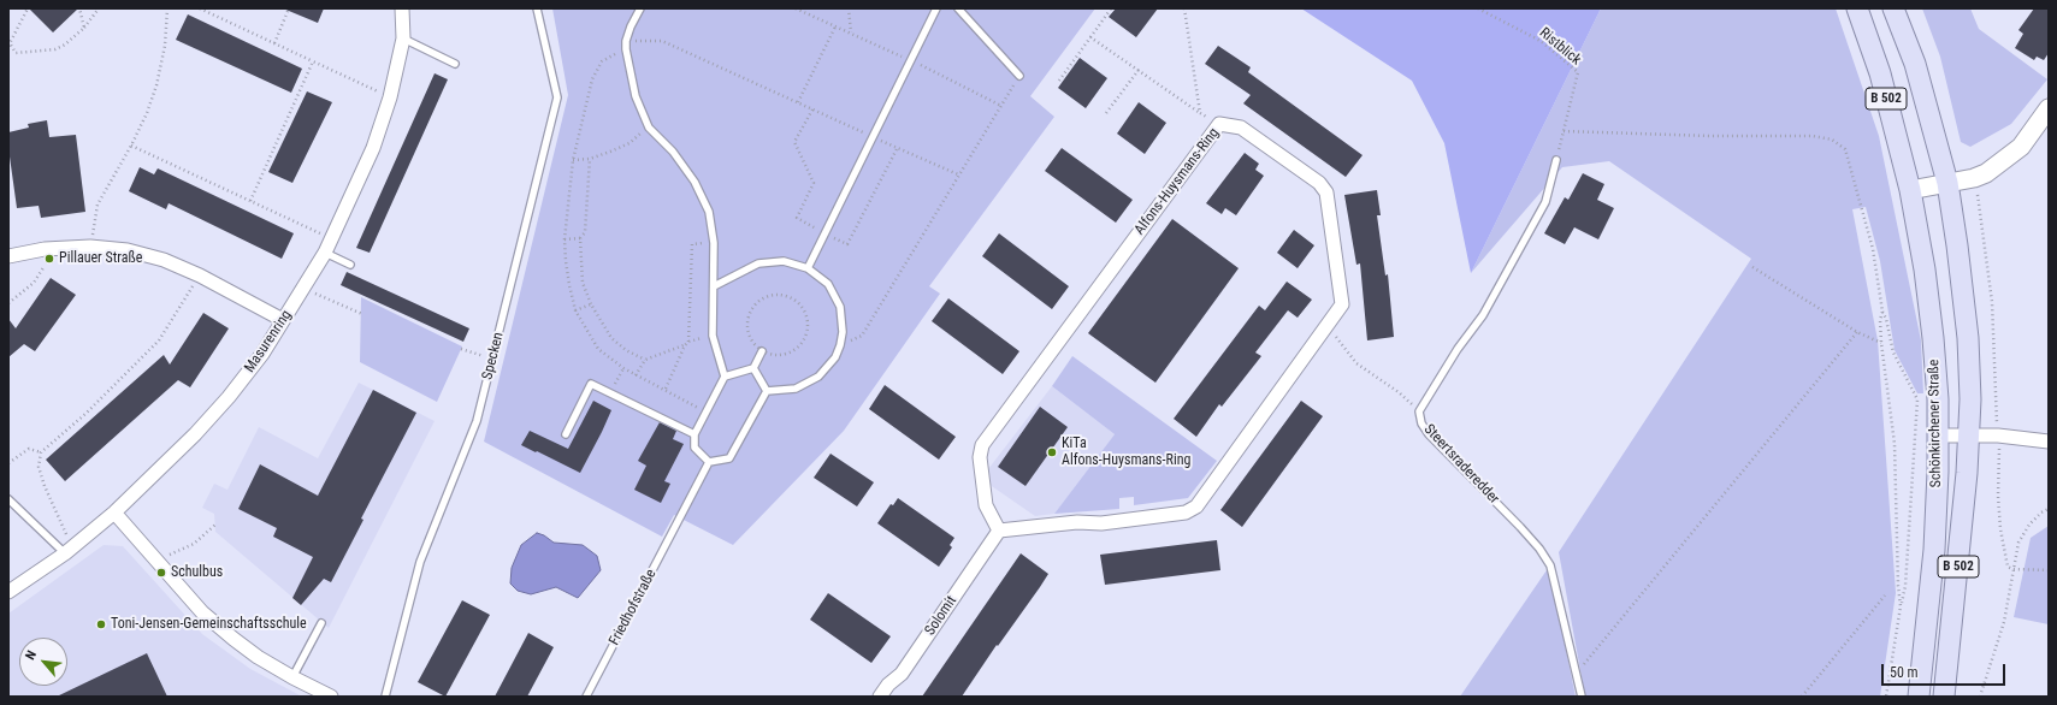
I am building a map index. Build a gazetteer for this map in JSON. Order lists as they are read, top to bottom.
{
  "streets": {
    "main road": ["B 502", "Schönkirchener Straße"],
    "street": ["Alfons-Huysmans-Ring", "Masurenring", "Solomit"],
    "lane": ["Specken", "Steertsraderedder", "Friedhofstraße"],
    "path": ["Ristblick"]
  },
  "crossings": [
    ["Ristblick", "Steertsraderedder"],
    ["B 502", "Schönkirchener Straße"],
    ["Alfons-Huysmans-Ring", "Solomit"]
  ],
  "places": [
    "Pillauer Straße",
    "KiTa Alfons-Huysmans-Ring",
    "Schulbus",
    "Toni-Jensen-Gemeinschaftsschule"
  ],
  "scale_bar": "50 m",
  "north": "top left"
}
